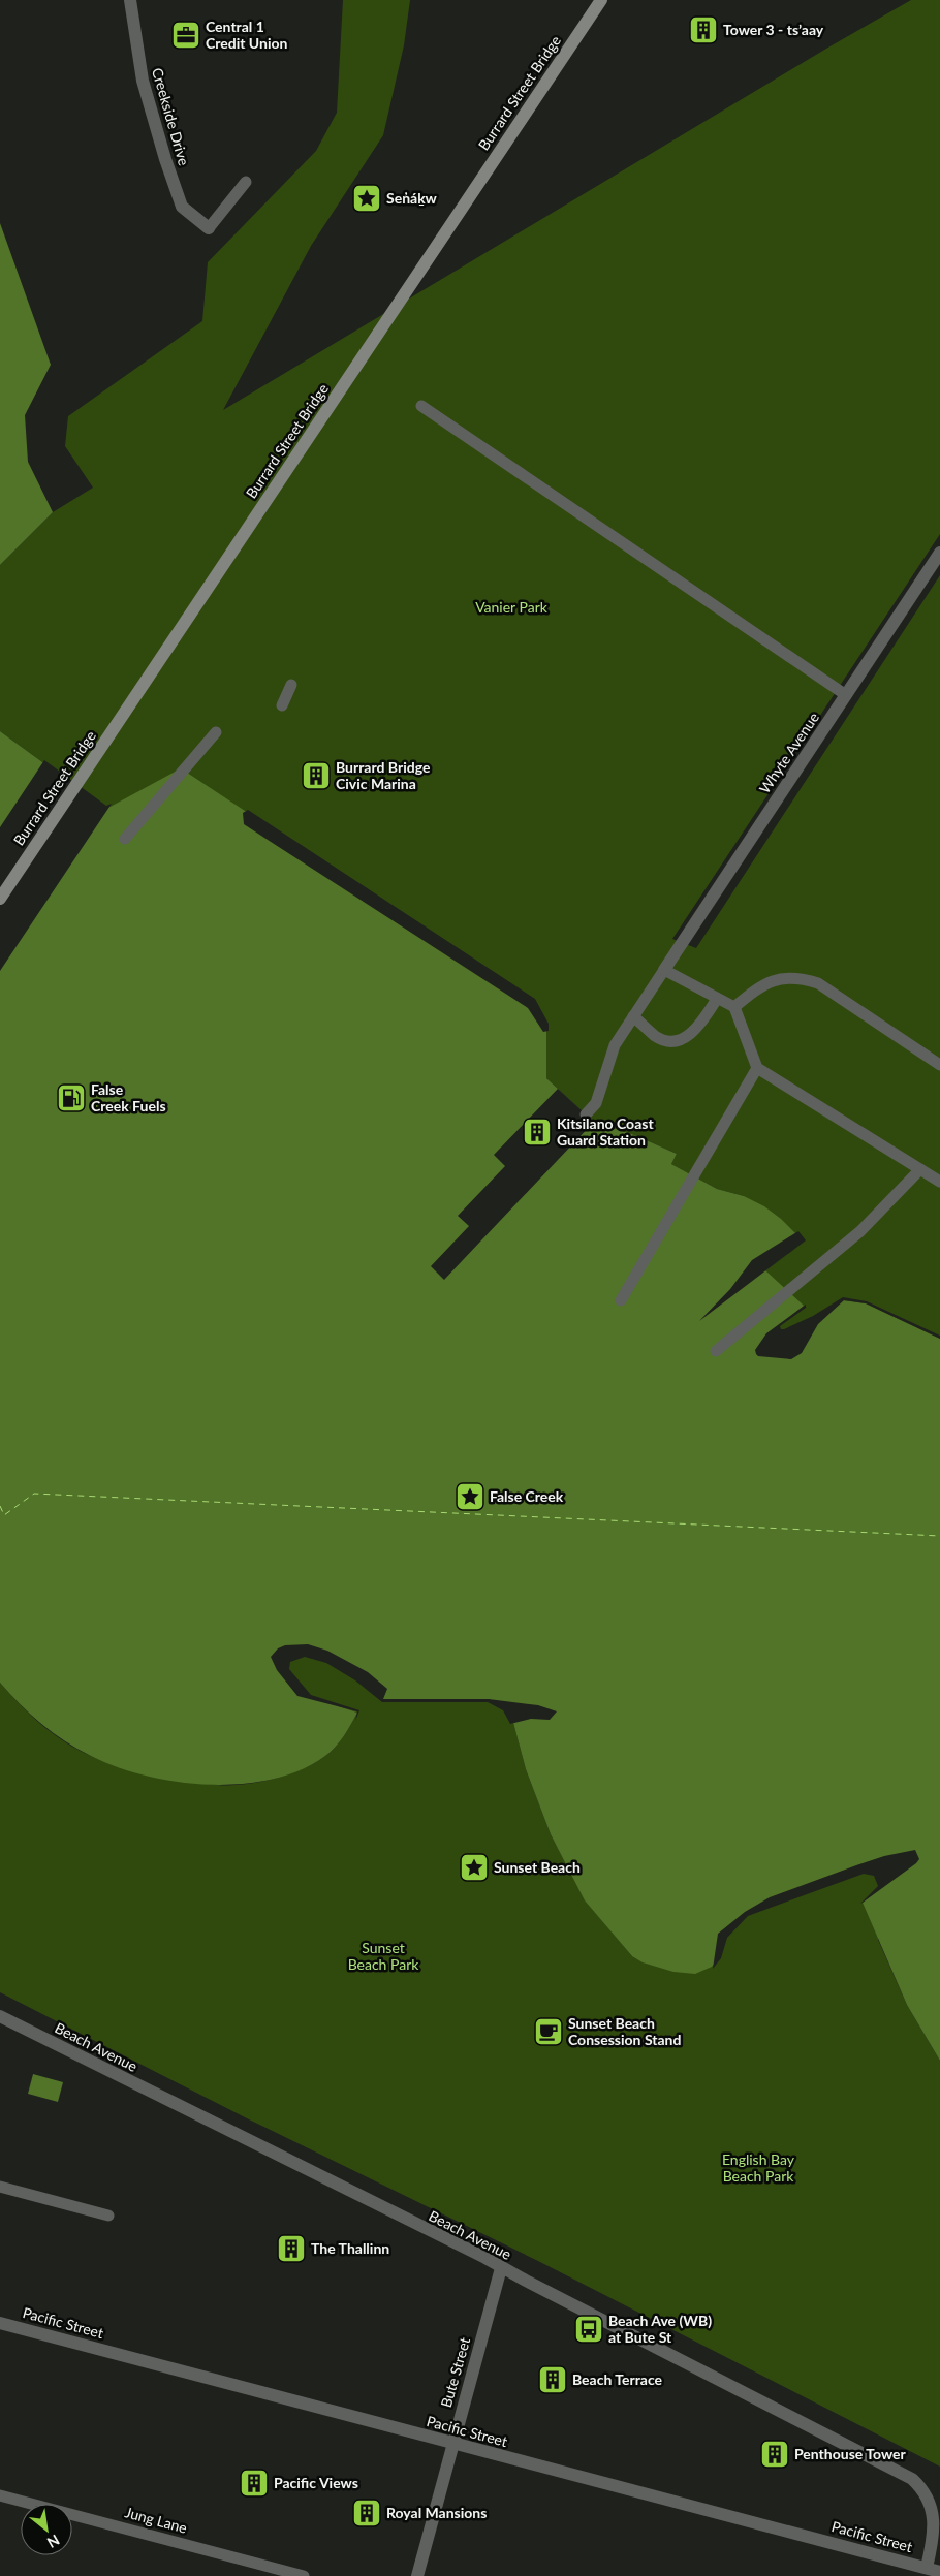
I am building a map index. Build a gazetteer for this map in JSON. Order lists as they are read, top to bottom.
{
  "streets": {
    "main road": ["Burrard Street Bridge"],
    "street": [
      "Creekside Drive",
      "Whyte Avenue",
      "Beach Avenue",
      "Pacific Street",
      "Bute Street"
    ],
    "lane": ["Jung Lane"]
  },
  "crossings": [
    ["Beach Avenue", "Pacific Street"],
    ["Beach Avenue", "Bute Street"],
    ["Pacific Street", "Bute Street"]
  ],
  "parks": ["Vanier Park", "Sunset Beach Park", "English Bay Beach Park"],
  "places": {
    "building": [
      "Tower 3 - ts’aay",
      "Burrard Bridge Civic Marina",
      "Kitsilano Coast Guard Station",
      "The Thallinn",
      "Beach Terrace",
      "Penthouse Tower",
      "Pacific Views",
      "Royal Mansions"
    ],
    "office": ["Central 1 Credit Union"],
    "place": ["Sen̓áḵw", "False Creek", "Sunset Beach"],
    "fuel station": ["False Creek Fuels"],
    "cafe": ["Sunset Beach Consession Stand"],
    "bus stop": ["Beach Ave (WB) at Bute St"]
  },
  "north": "bottom right"
}
